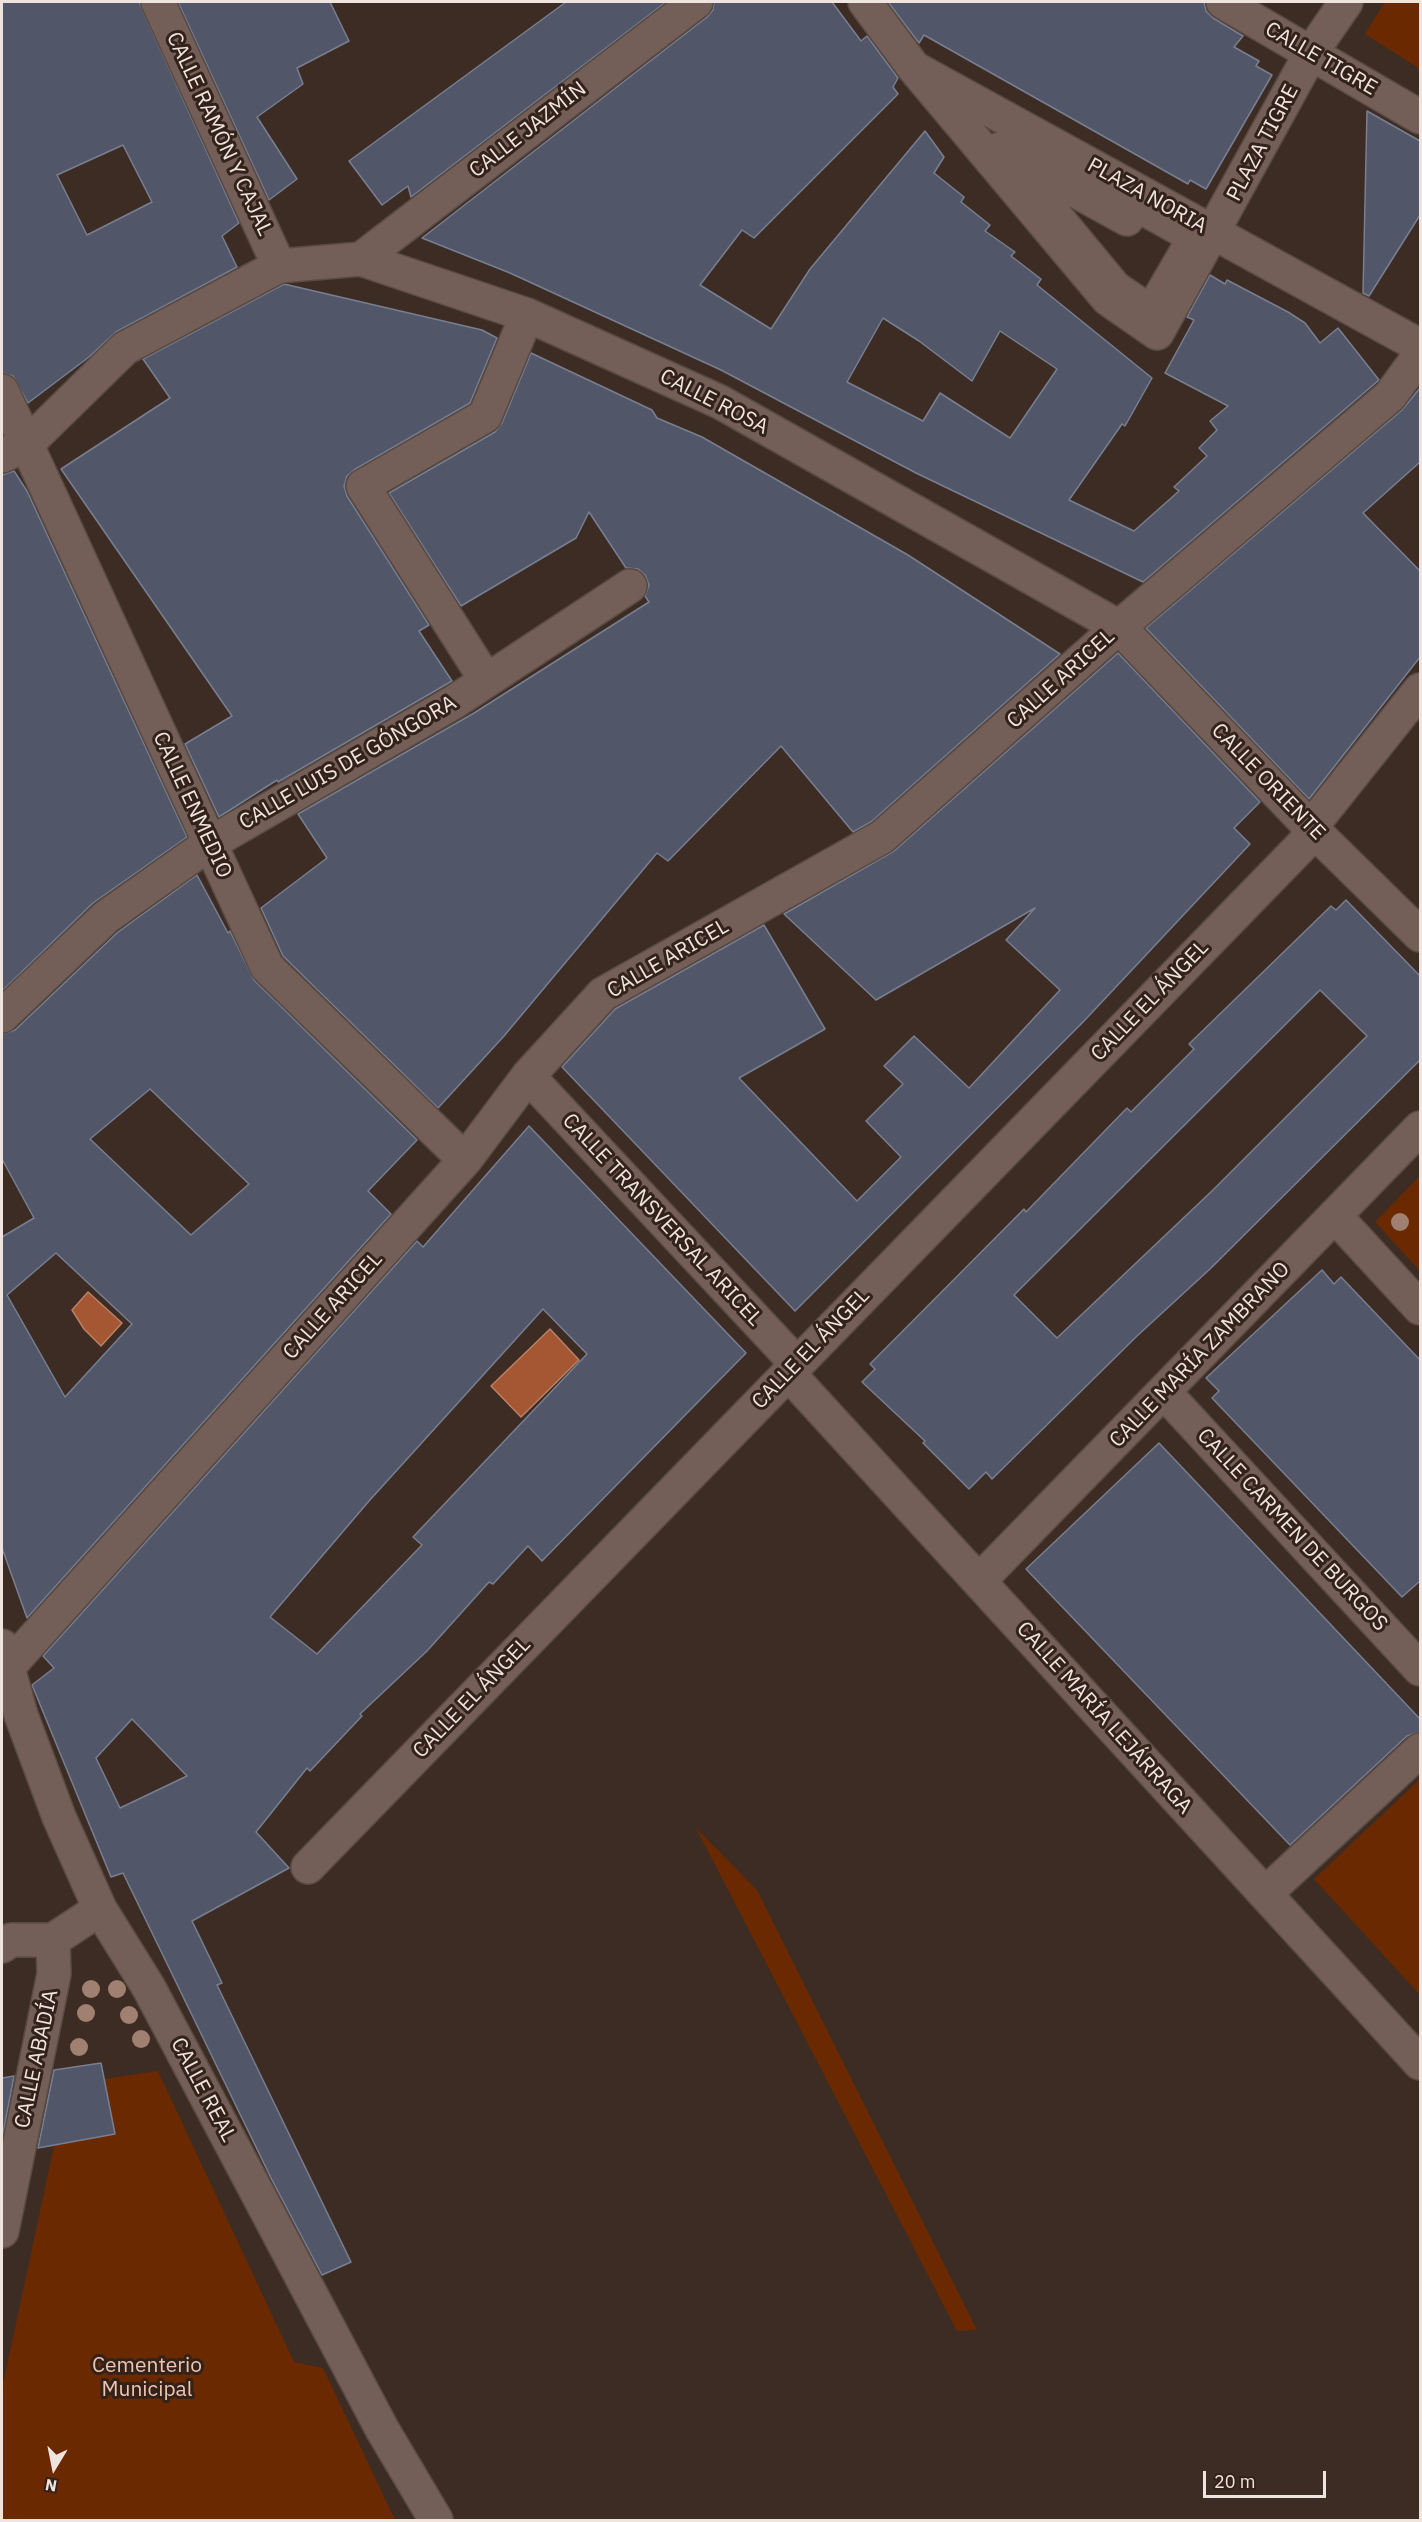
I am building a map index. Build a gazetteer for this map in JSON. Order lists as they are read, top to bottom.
{
  "streets": {
    "street": [
      "CALLE TIGRE",
      "CALLE JAZMÍN",
      "CALLE RAMÓN Y CAJAL",
      "PLAZA TIGRE",
      "PLAZA NORIA",
      "CALLE ROSA",
      "CALLE ARICEL",
      "CALLE LUIS DE GÓNGORA",
      "CALLE ORIENTE",
      "CALLE ENMEDIO",
      "CALLE EL ÁNGEL",
      "CALLE TRANSVERSAL ARICEL",
      "CALLE MARÍA ZAMBRANO",
      "CALLE CARMEN DE BURGOS",
      "CALLE MARÍA LEJÁRRAGA",
      "CALLE ABADÍA",
      "CALLE REAL"
    ]
  },
  "crossings": [
    ["CALLE TIGRE", "PLAZA TIGRE"],
    ["CALLE JAZMÍN", "CALLE ROSA"],
    ["CALLE RAMÓN Y CAJAL", "CALLE ROSA"],
    ["PLAZA TIGRE", "PLAZA NORIA"],
    ["CALLE ROSA", "CALLE ARICEL"],
    ["CALLE ROSA", "CALLE ORIENTE"],
    ["CALLE ARICEL", "CALLE ORIENTE"],
    ["CALLE ARICEL", "CALLE ENMEDIO"],
    ["CALLE ARICEL", "CALLE TRANSVERSAL ARICEL"],
    ["CALLE ARICEL", "CALLE REAL"],
    ["CALLE LUIS DE GÓNGORA", "CALLE ENMEDIO"],
    ["CALLE ORIENTE", "CALLE EL ÁNGEL"],
    ["CALLE EL ÁNGEL", "CALLE TRANSVERSAL ARICEL"],
    ["CALLE EL ÁNGEL", "CALLE MARÍA LEJÁRRAGA"],
    ["CALLE TRANSVERSAL ARICEL", "CALLE MARÍA LEJÁRRAGA"],
    ["CALLE MARÍA ZAMBRANO", "CALLE CARMEN DE BURGOS"],
    ["CALLE MARÍA ZAMBRANO", "CALLE MARÍA LEJÁRRAGA"]
  ],
  "parks": ["Cementerio Municipal"],
  "scale_bar": "20 m",
  "north": "bottom"
}
